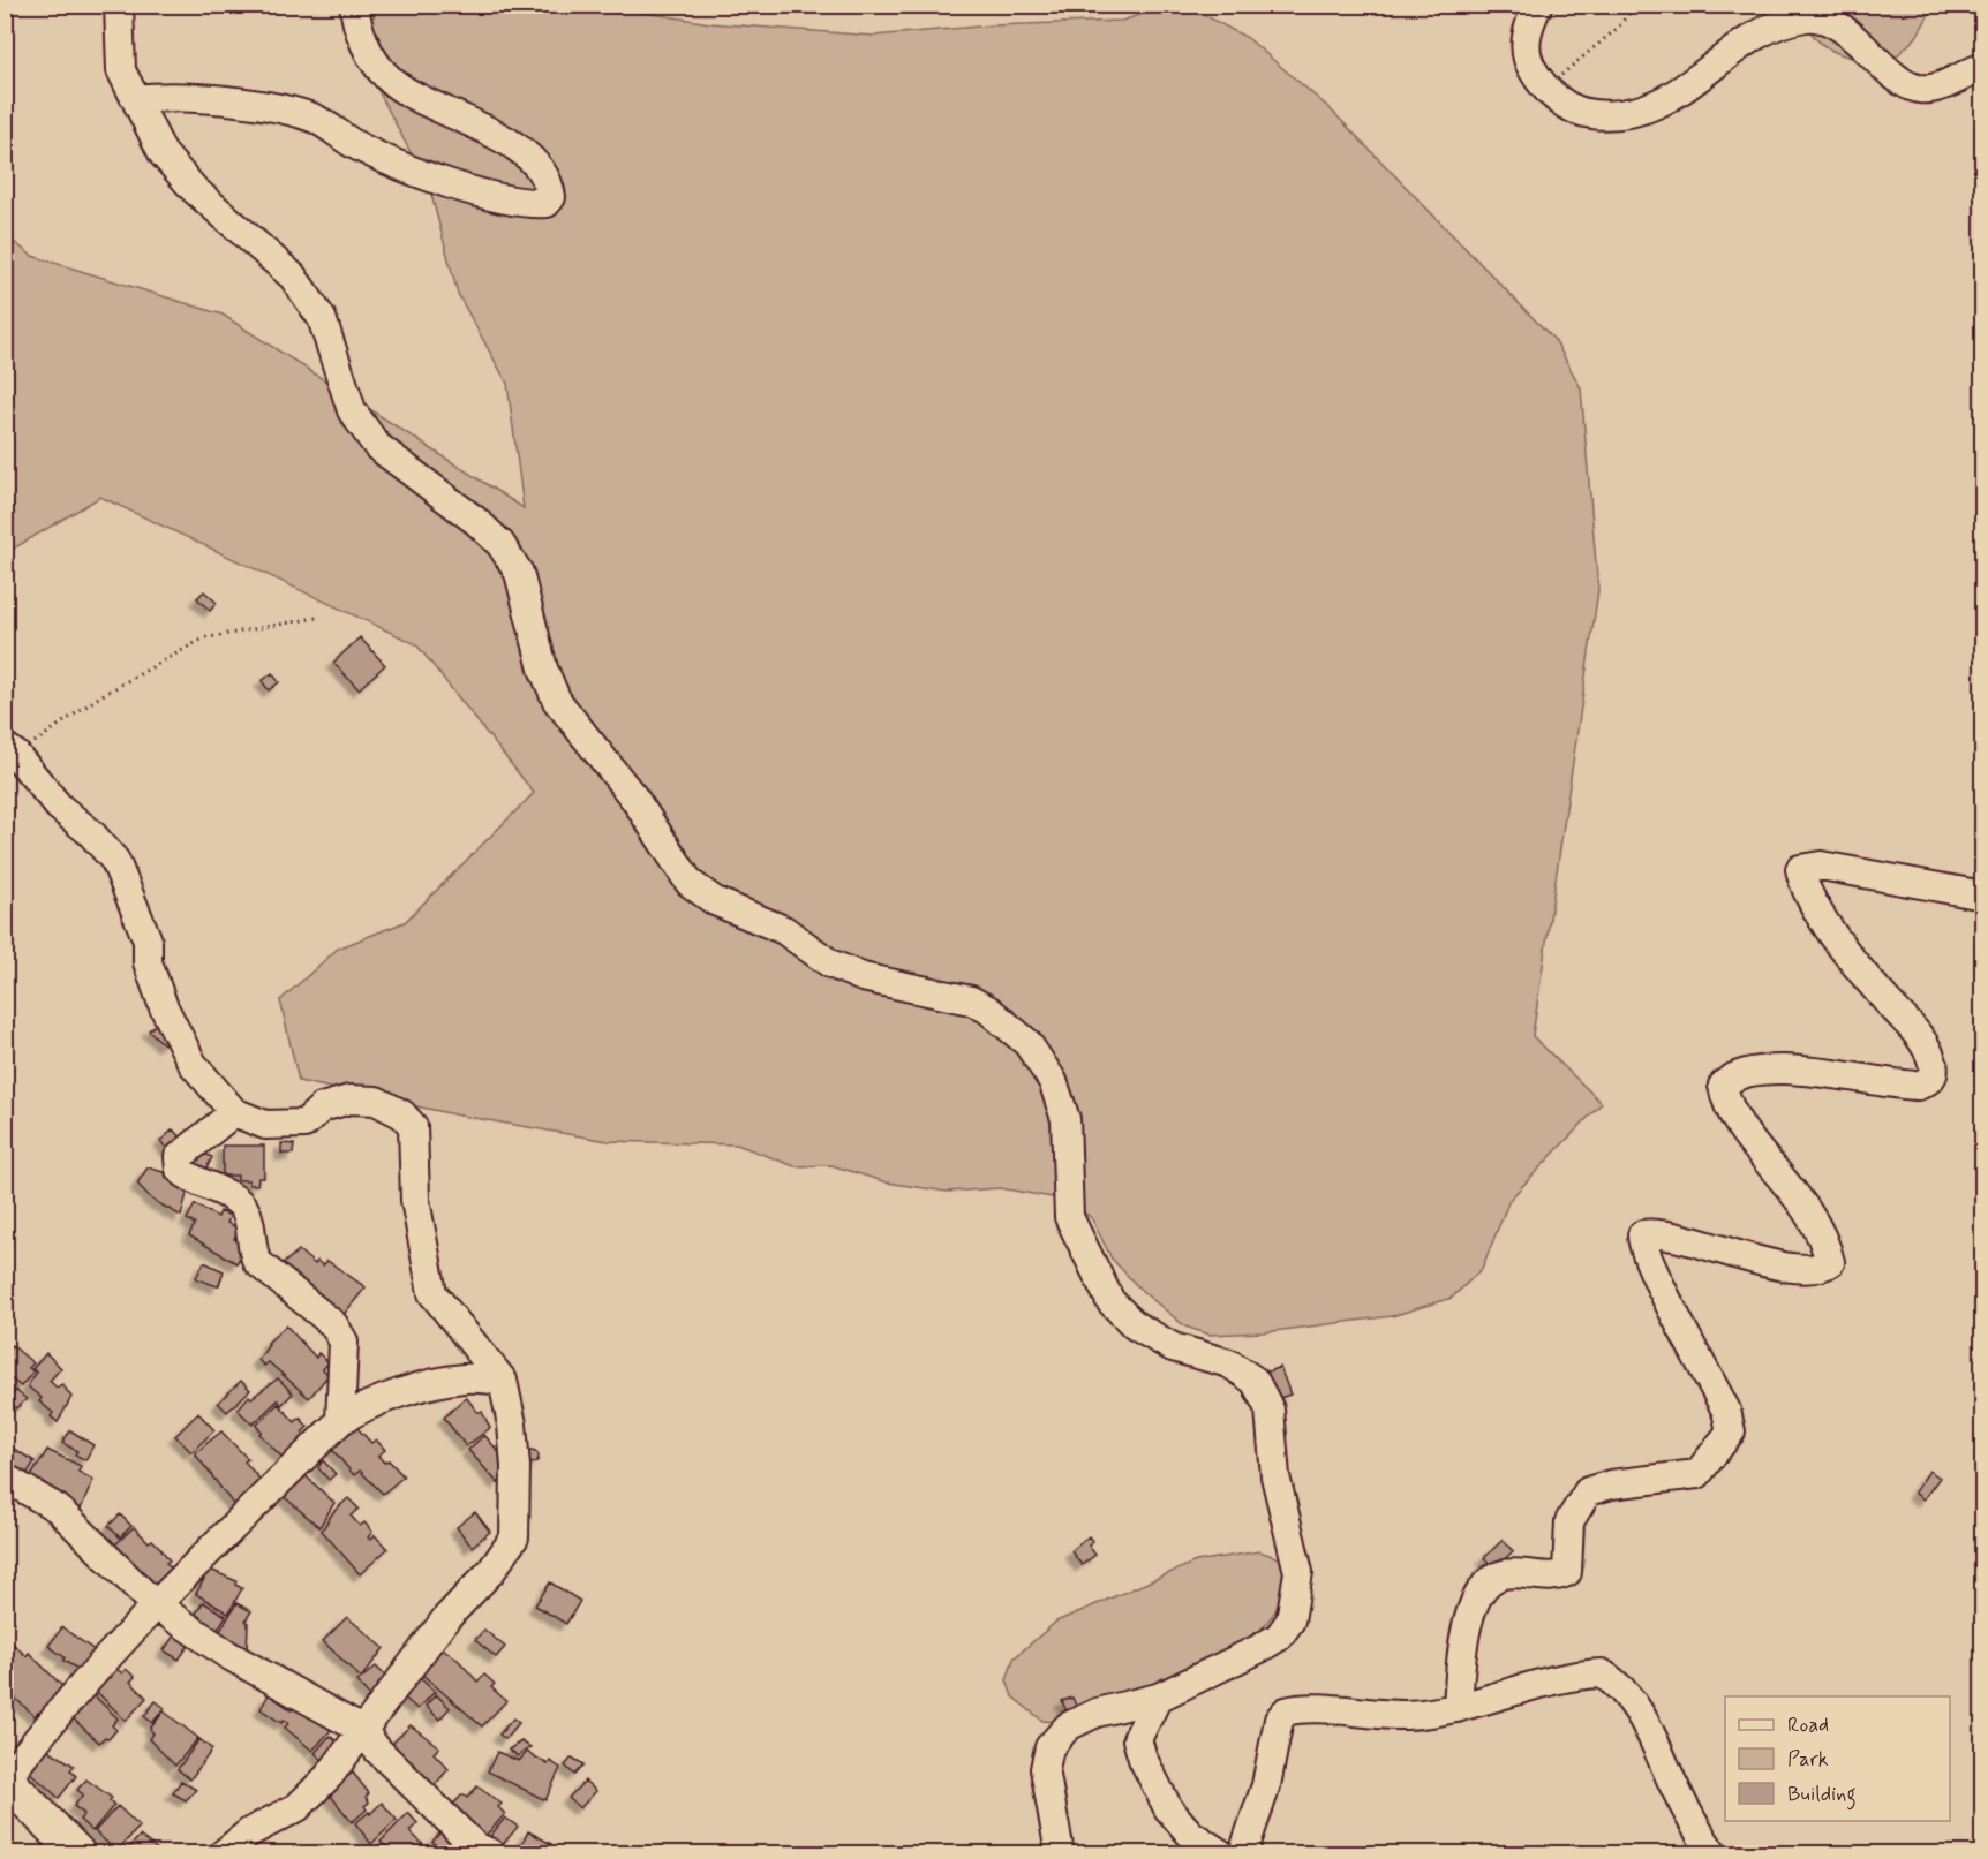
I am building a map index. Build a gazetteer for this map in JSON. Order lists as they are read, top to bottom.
{
  "legend": ["Road", "Park", "Building"]
}
